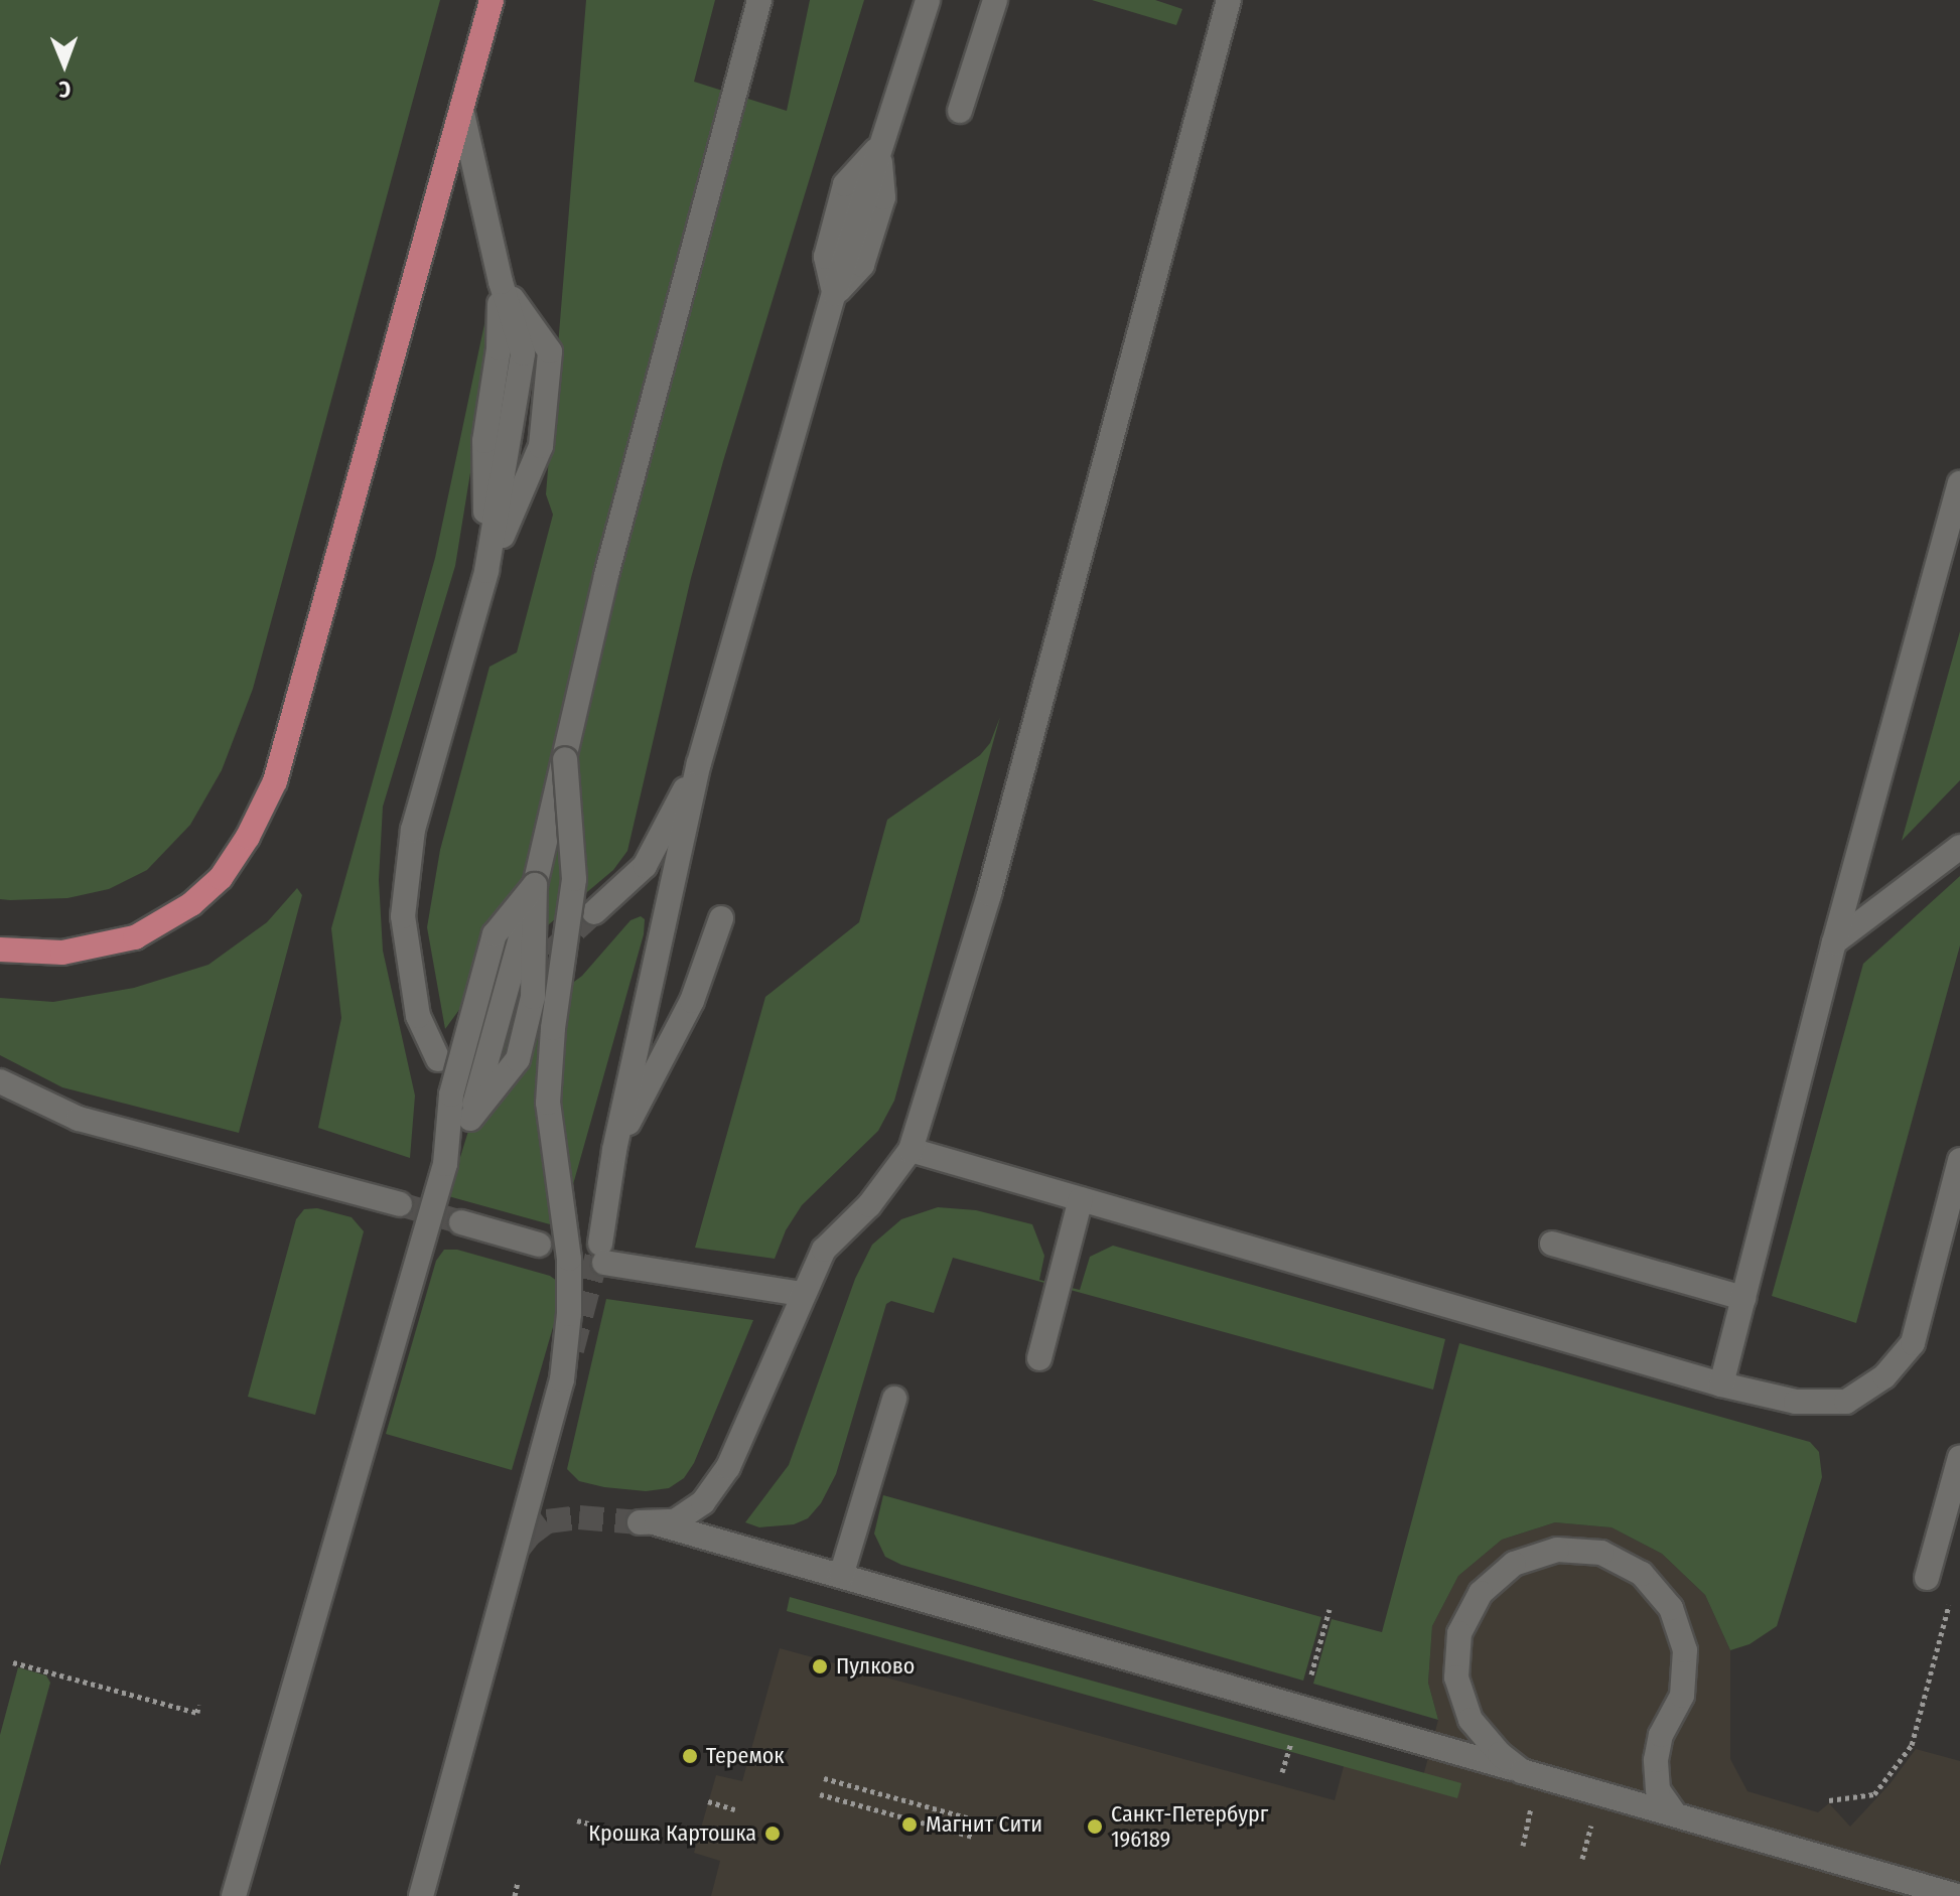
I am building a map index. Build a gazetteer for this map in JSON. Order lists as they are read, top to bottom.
{
  "places": [
    "Пулково",
    "Теремок",
    "Магнит Сити",
    "Санкт-Петербург 196189",
    "Крошка Картошка"
  ],
  "north": "bottom"
}
